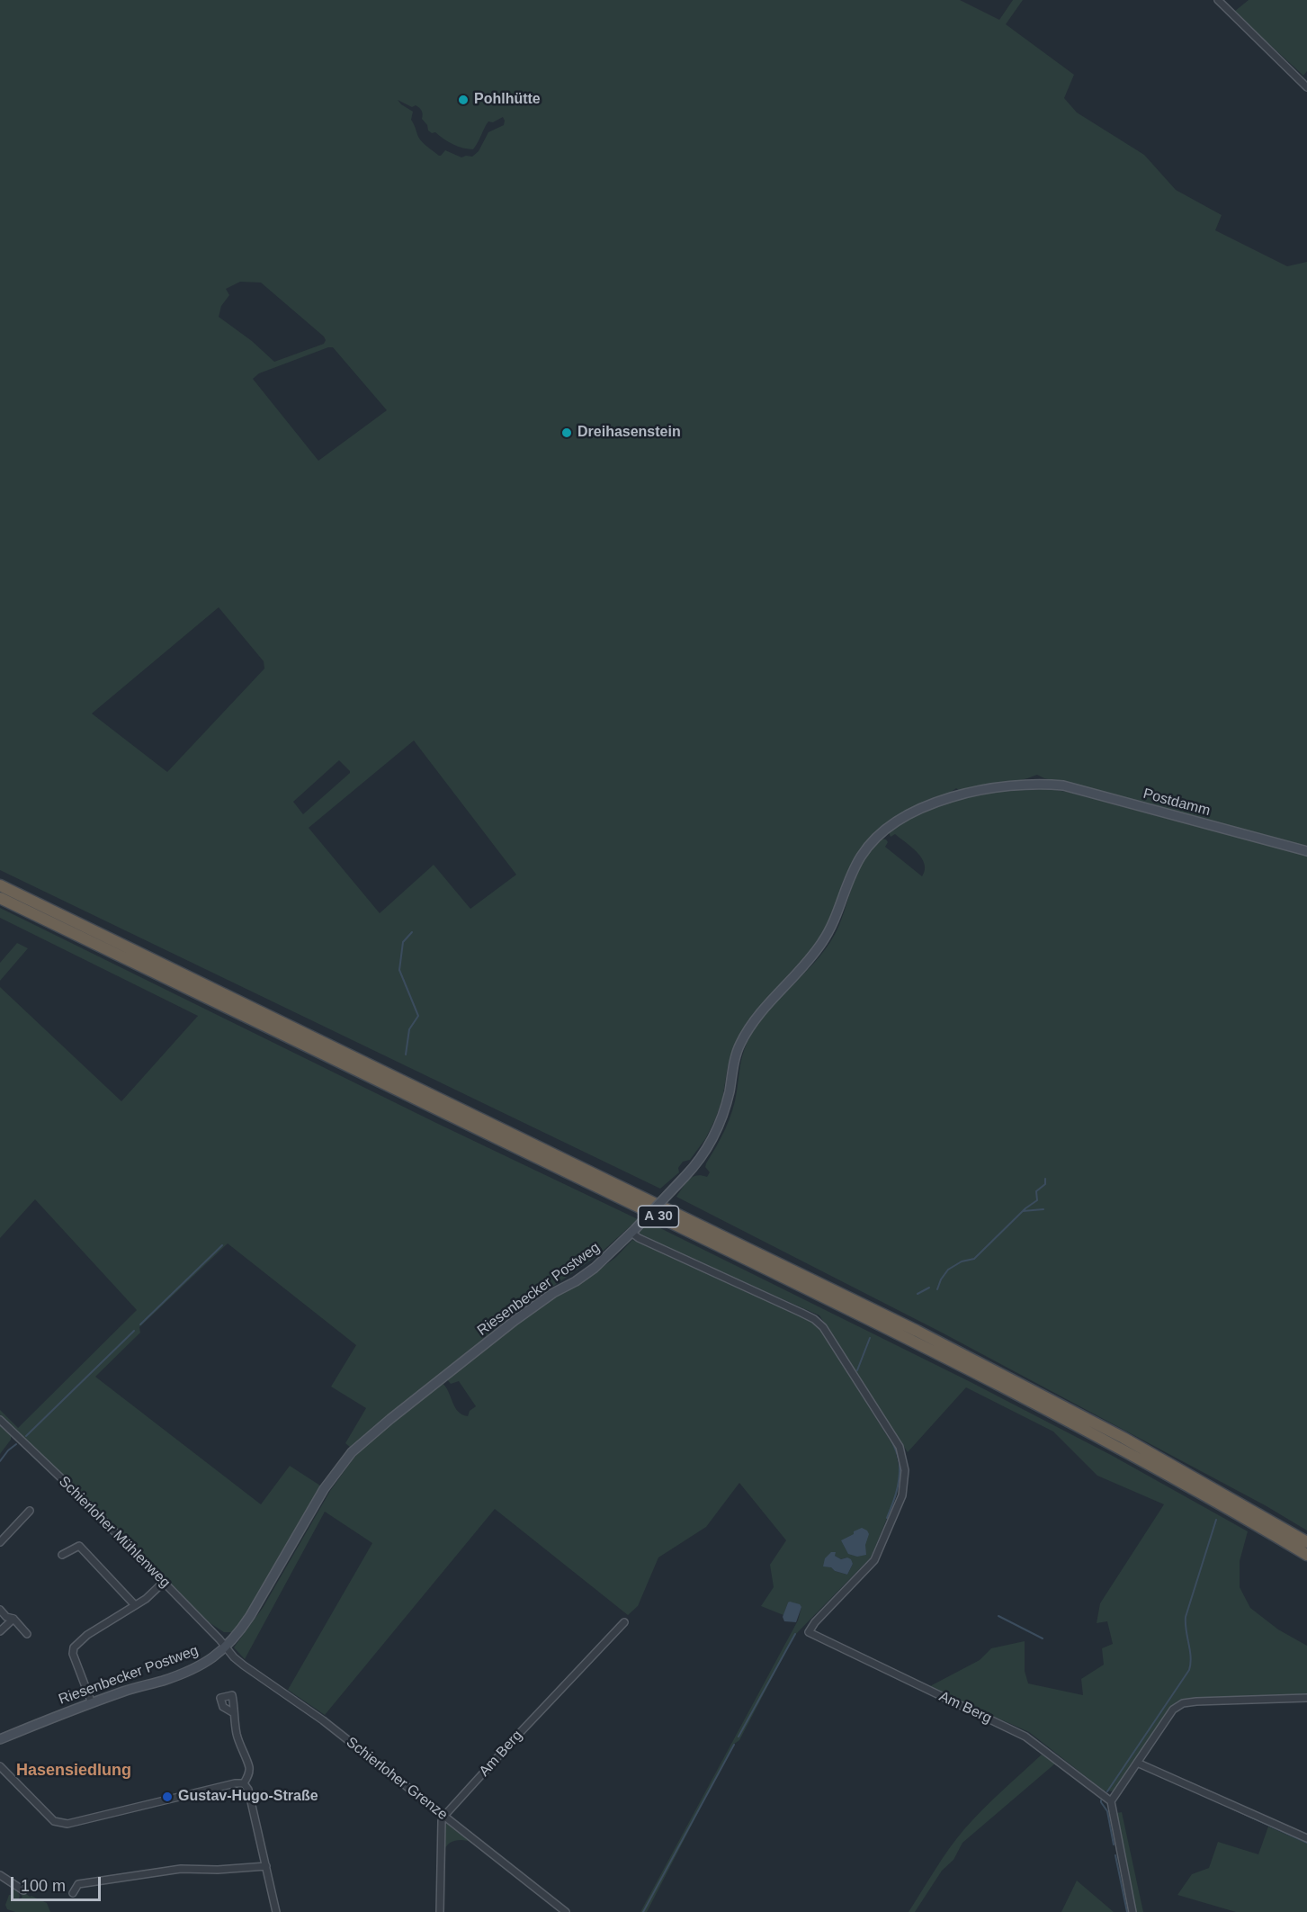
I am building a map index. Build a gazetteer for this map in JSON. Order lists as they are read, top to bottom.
{
  "streets": {
    "highway": ["A 30"],
    "street": [
      "Postdamm",
      "Riesenbecker Postweg",
      "Schierloher Mühlenweg",
      "Am Berg",
      "Schierloher Grenze"
    ]
  },
  "crossings": [
    ["Postdamm", "Riesenbecker Postweg"],
    ["Riesenbecker Postweg", "Schierloher Mühlenweg"],
    ["Riesenbecker Postweg", "Am Berg"],
    ["Riesenbecker Postweg", "Schierloher Grenze"],
    ["Schierloher Mühlenweg", "Schierloher Grenze"],
    ["Am Berg", "Schierloher Grenze"]
  ],
  "districts": ["Hasensiedlung"],
  "places": ["Pohlhütte", "Dreihasenstein", "Gustav-Hugo-Straße"],
  "scale_bar": "100 m"
}
